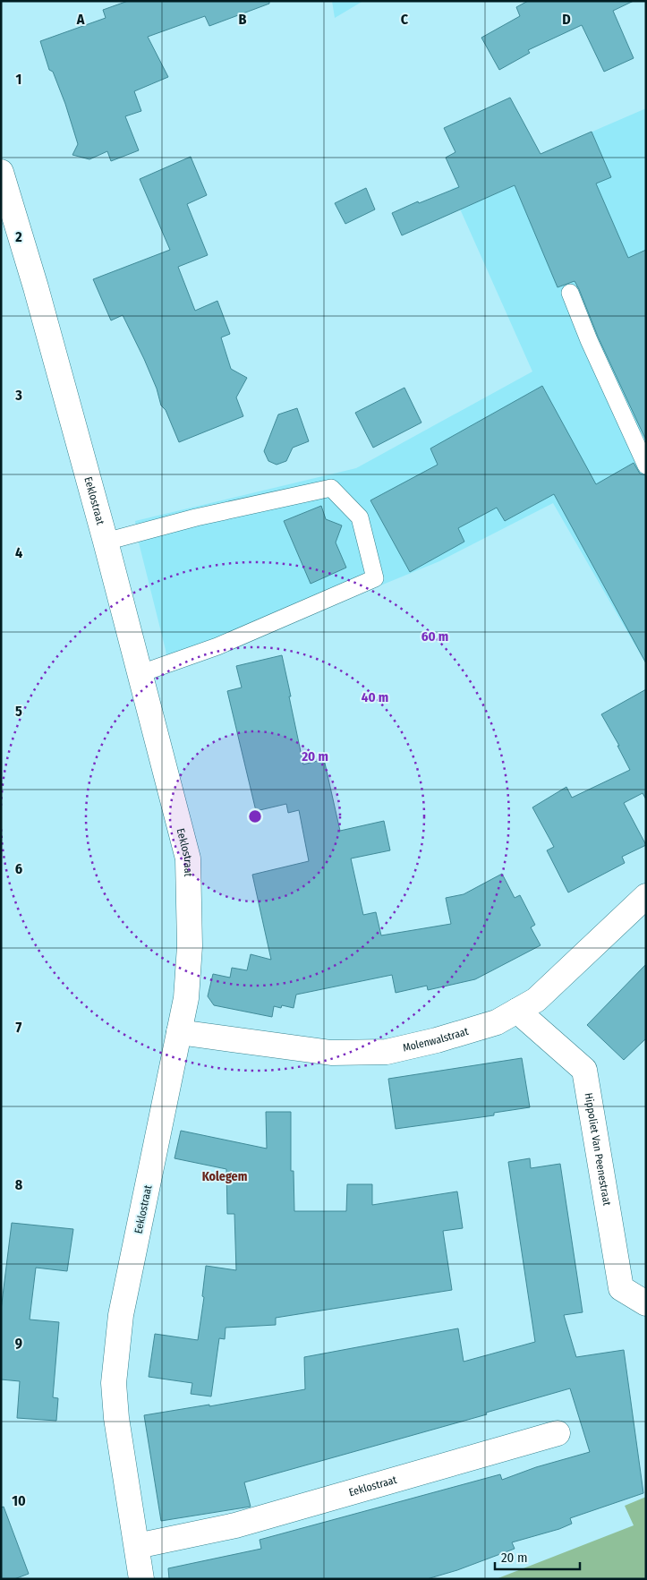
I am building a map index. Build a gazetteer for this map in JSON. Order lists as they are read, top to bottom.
{
  "streets": {
    "street": ["Eeklostraat", "Molenwalstraat", "Hippoliet Van Peenestraat"]
  },
  "crossings": [
    ["Eeklostraat", "Molenwalstraat"],
    ["Molenwalstraat", "Hippoliet Van Peenestraat"]
  ],
  "districts": ["Kolegem"],
  "scale_bar": "20 m",
  "grid": {
    "columns": [
      "A",
      "B",
      "C",
      "D"
    ],
    "rows": [
      "1",
      "2",
      "3",
      "4",
      "5",
      "6",
      "7",
      "8",
      "9",
      "10"
    ]
  },
  "rings": ["60 m", "40 m", "20 m"]
}
